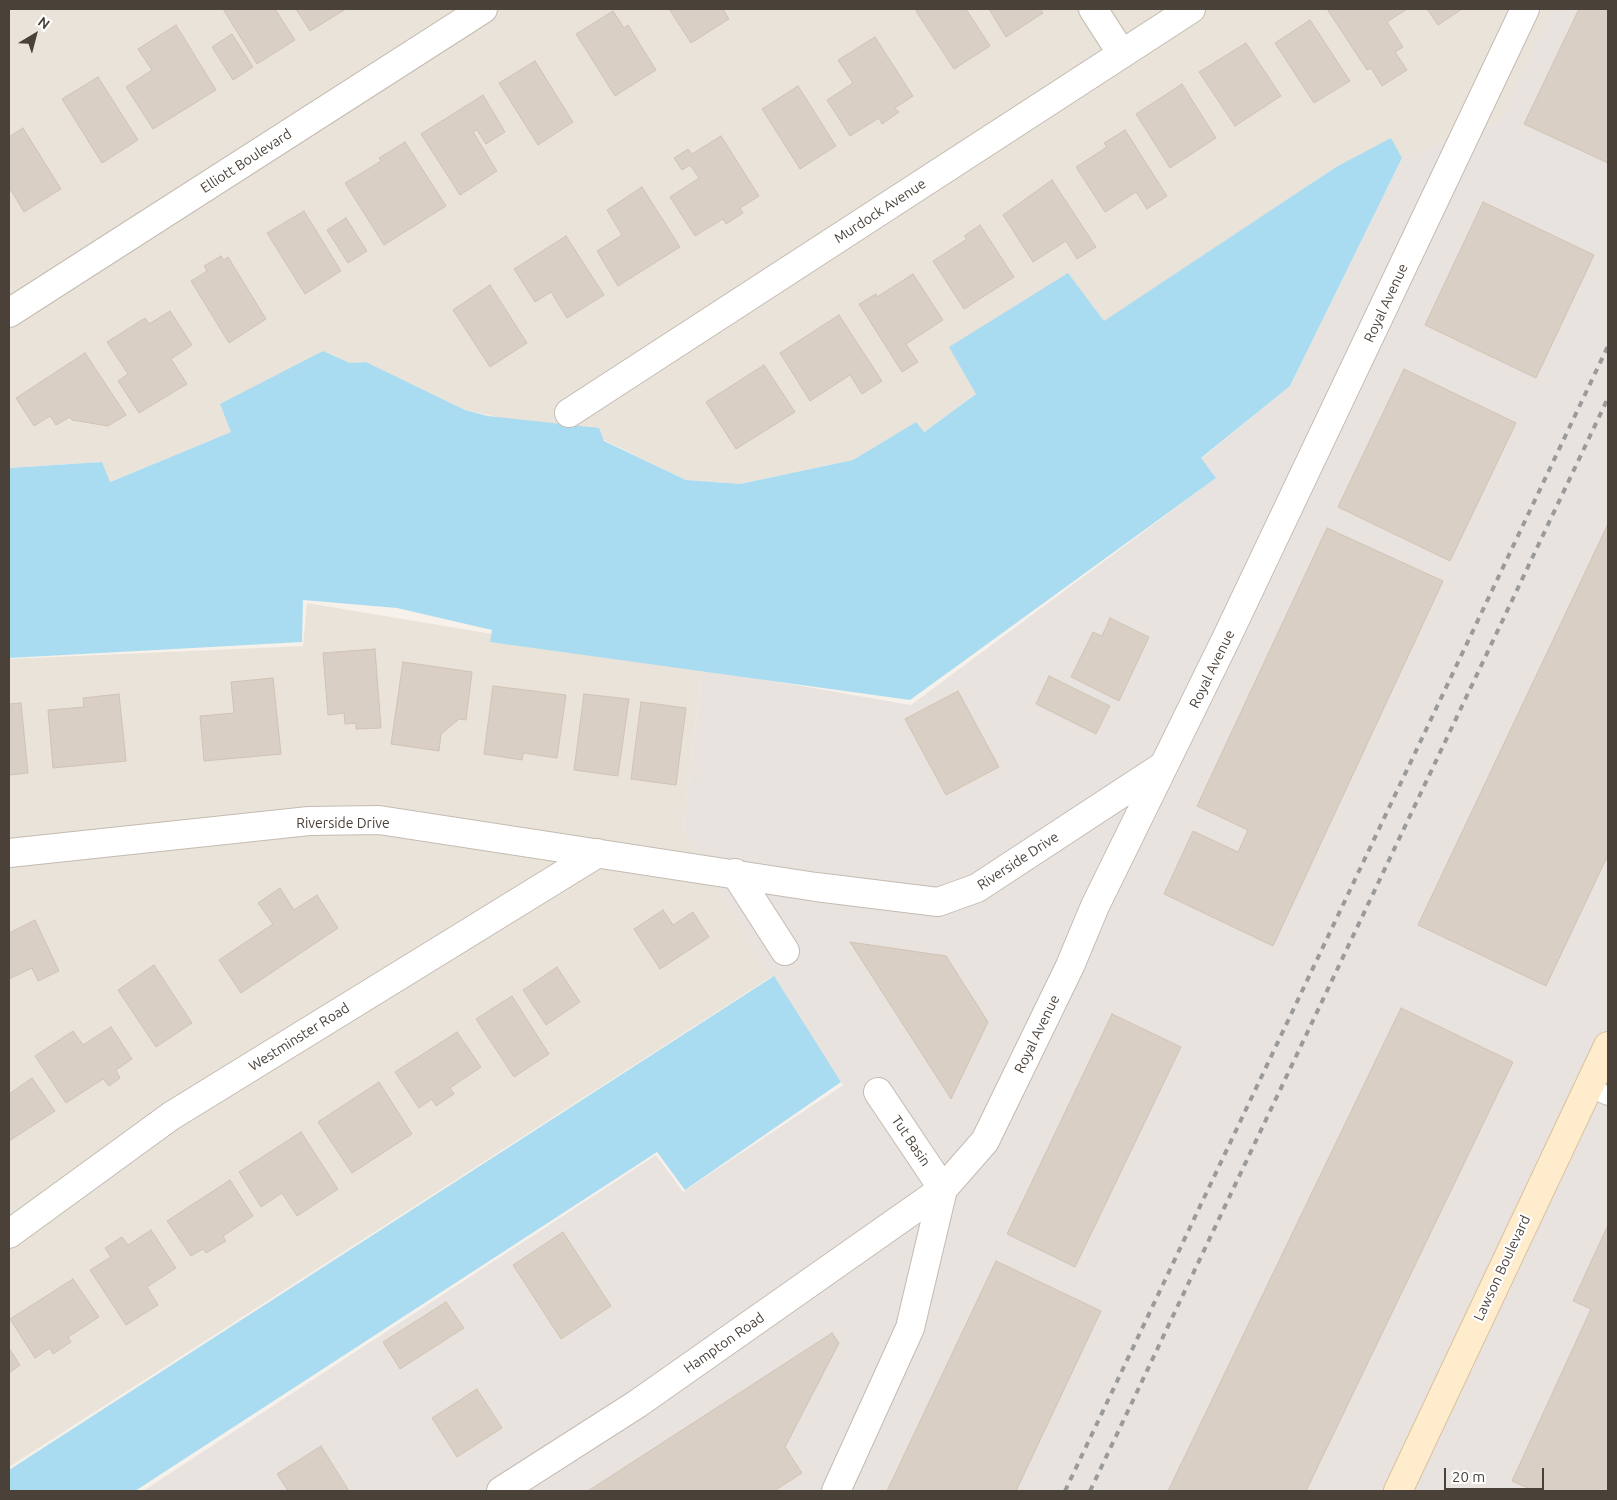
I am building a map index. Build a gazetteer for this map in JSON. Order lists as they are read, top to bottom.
{
  "streets": {
    "main road": ["Lawson Boulevard"],
    "street": [
      "Elliott Boulevard",
      "Murdock Avenue",
      "Royal Avenue",
      "Riverside Drive",
      "Westminster Road",
      "Tut Basin",
      "Hampton Road"
    ]
  },
  "crossings": [
    ["Royal Avenue", "Riverside Drive"],
    ["Royal Avenue", "Tut Basin"],
    ["Royal Avenue", "Hampton Road"],
    ["Riverside Drive", "Westminster Road"],
    ["Tut Basin", "Hampton Road"]
  ],
  "scale_bar": "20 m",
  "north": "top right"
}
